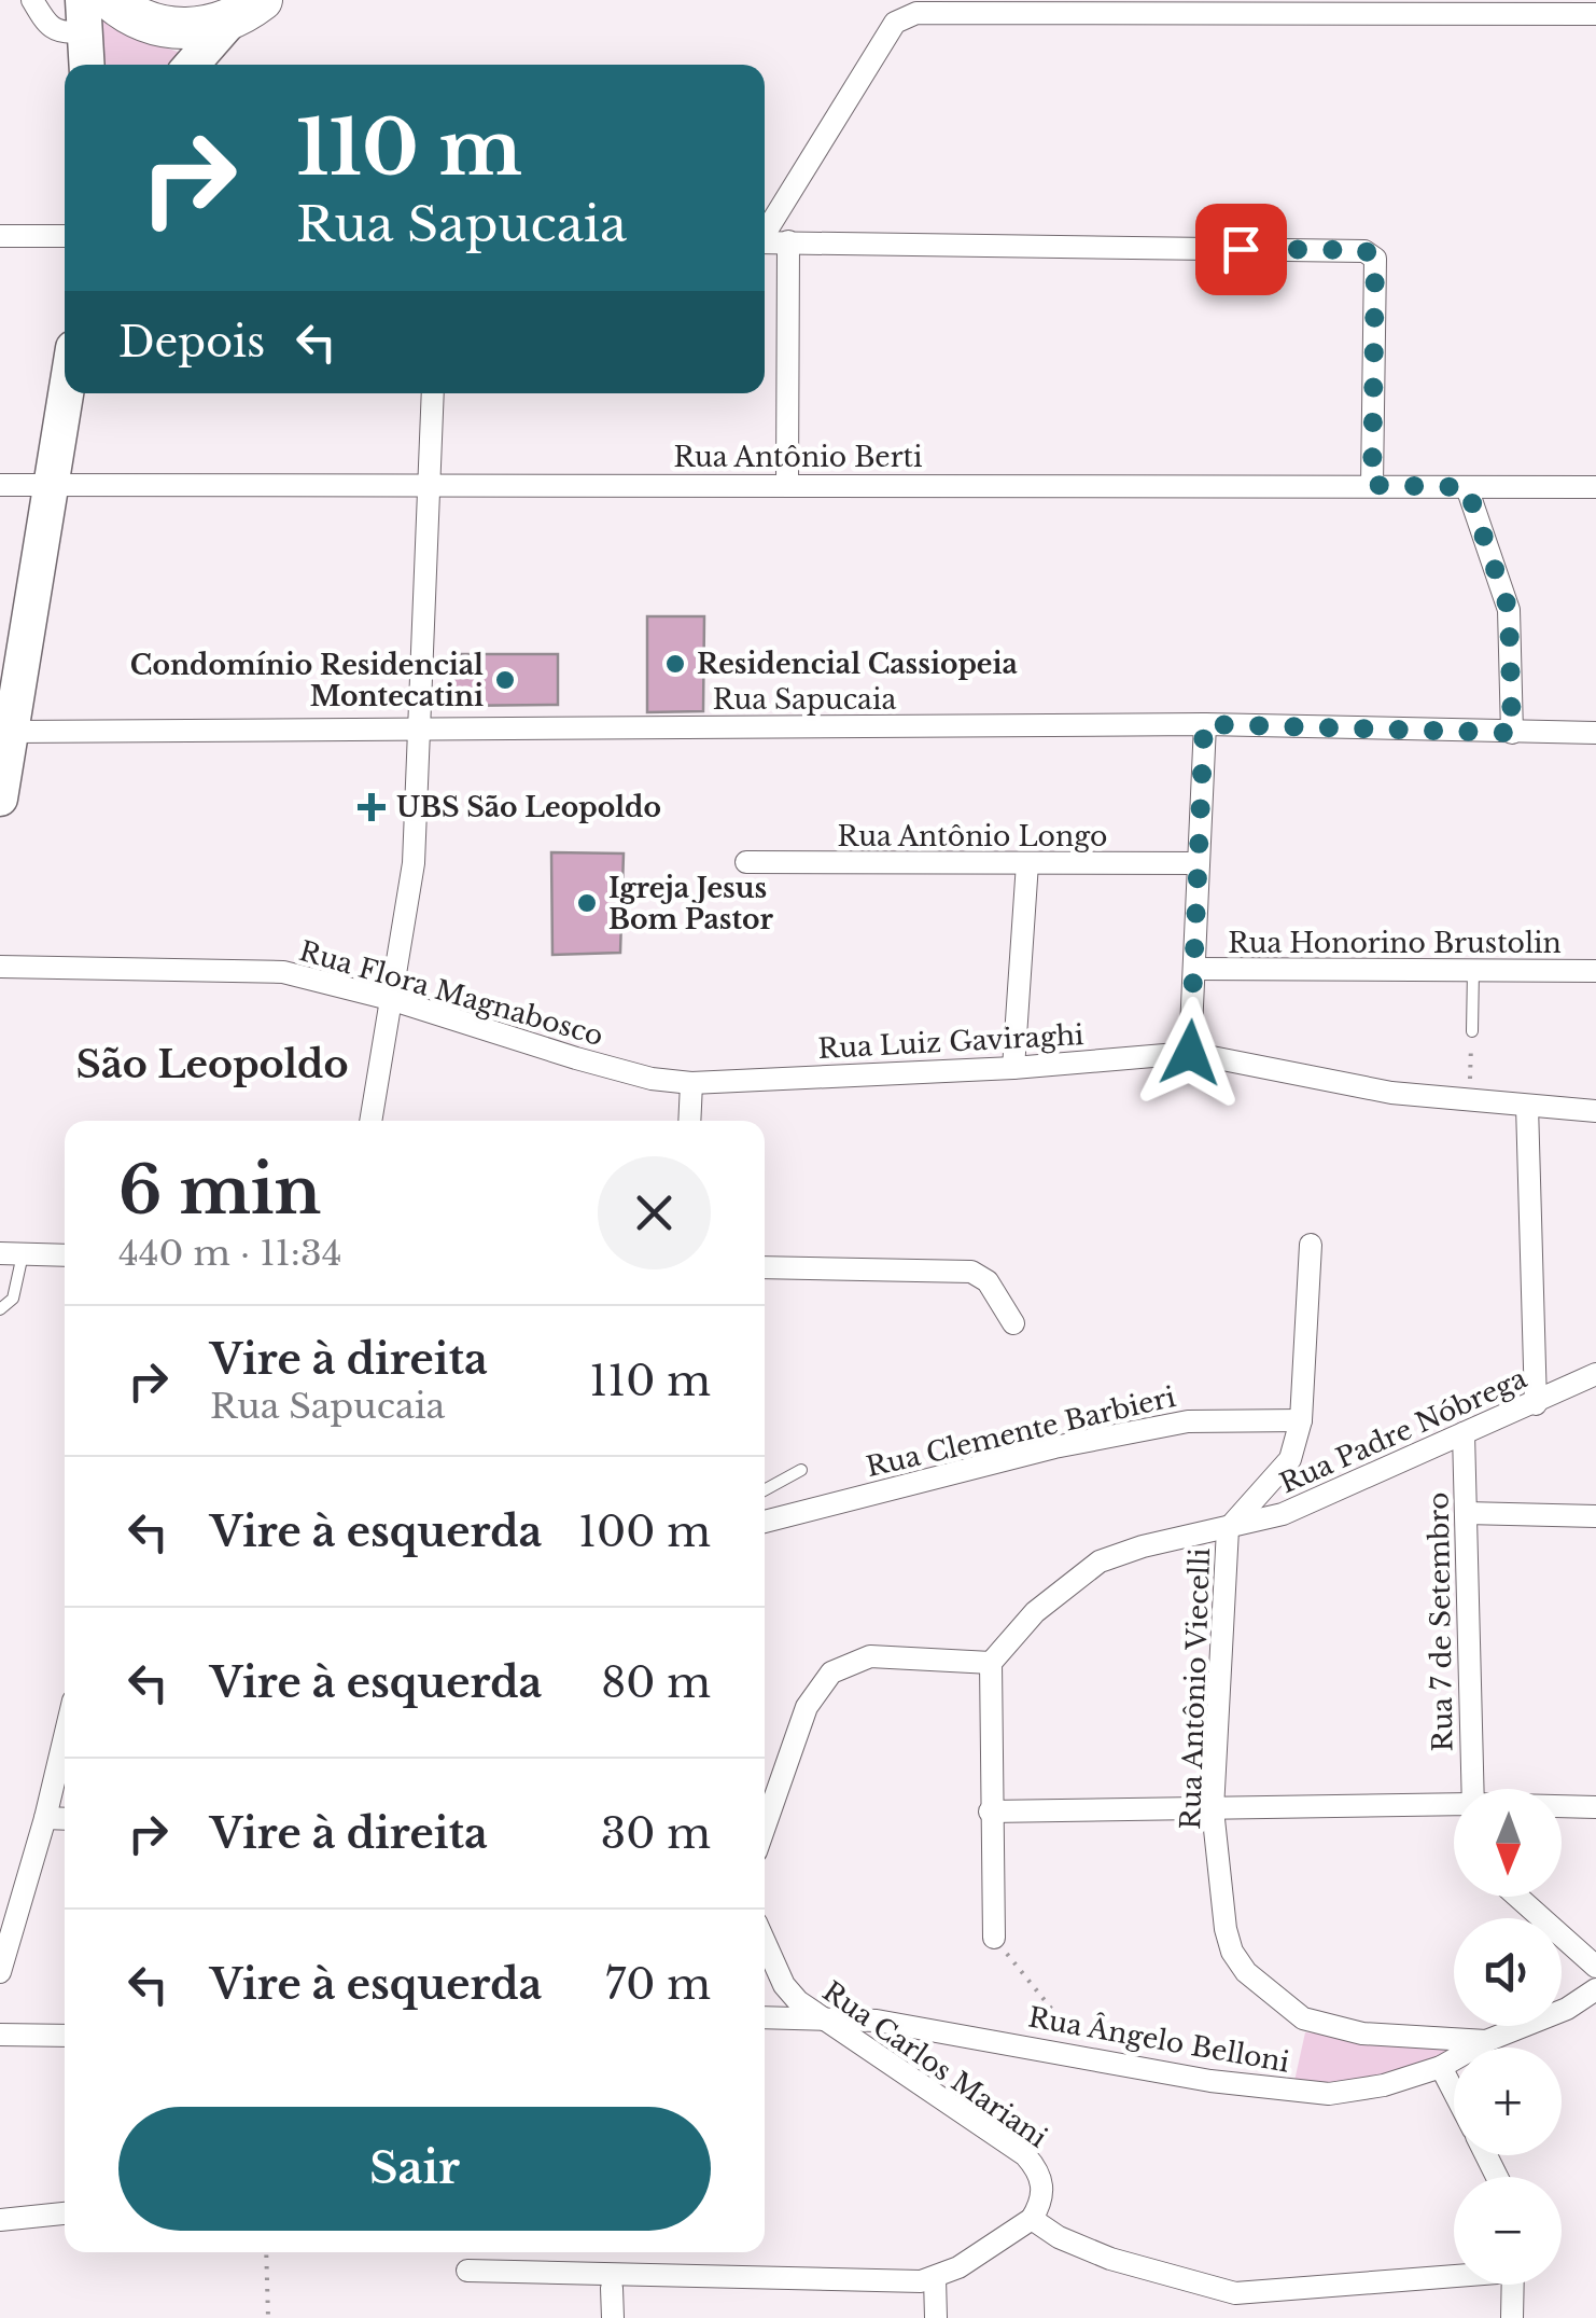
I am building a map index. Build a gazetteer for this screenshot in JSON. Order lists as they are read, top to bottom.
{
  "streets": {
    "street": [
      "Rua Antônio Berti",
      "Rua Sapucaia",
      "Rua Antônio Longo",
      "Rua Honorino Brustolin",
      "Rua Flora Magnabosco",
      "Rua Luiz Gaviraghi",
      "Rua Padre Nóbrega",
      "Rua Clemente Barbieri",
      "Rua 7 de Setembro",
      "Rua Antônio Viecelli",
      "Rua Ângelo Belloni",
      "Rua Carlos Mariani"
    ]
  },
  "crossings": [
    ["Rua Flora Magnabosco", "Rua Luiz Gaviraghi"],
    ["Rua Padre Nóbrega", "Rua 7 de Setembro"],
    ["Rua Padre Nóbrega", "Rua Antônio Viecelli"],
    ["Rua Antônio Viecelli", "Rua Ângelo Belloni"],
    ["Rua Ângelo Belloni", "Rua Carlos Mariani"]
  ],
  "districts": ["São Leopoldo"],
  "places": {
    "other": ["Residencial Cassiopeia", "Condomínio Residencial Montecatini", "Igreja Jesus Bom Pastor"],
    "health": ["UBS São Leopoldo"]
  },
  "north": "bottom",
  "page": {
    "turn": ["110 m", "Rua Sapucaia"],
    "then": "Depois",
    "heading": ["6 min", "440 m · 11:34"],
    "list": [
      {
        "name": "Vire à direita",
        "note": "Rua Sapucaia",
        "value": "110 m"
      },
      {
        "name": "Vire à esquerda",
        "value": "100 m"
      },
      {
        "name": "Vire à esquerda",
        "value": "80 m"
      },
      {
        "name": "Vire à direita",
        "value": "30 m"
      },
      {
        "name": "Vire à esquerda",
        "value": "70 m"
      }
    ],
    "map_buttons": ["+", "−"],
    "buttons": "Sair"
  }
}
